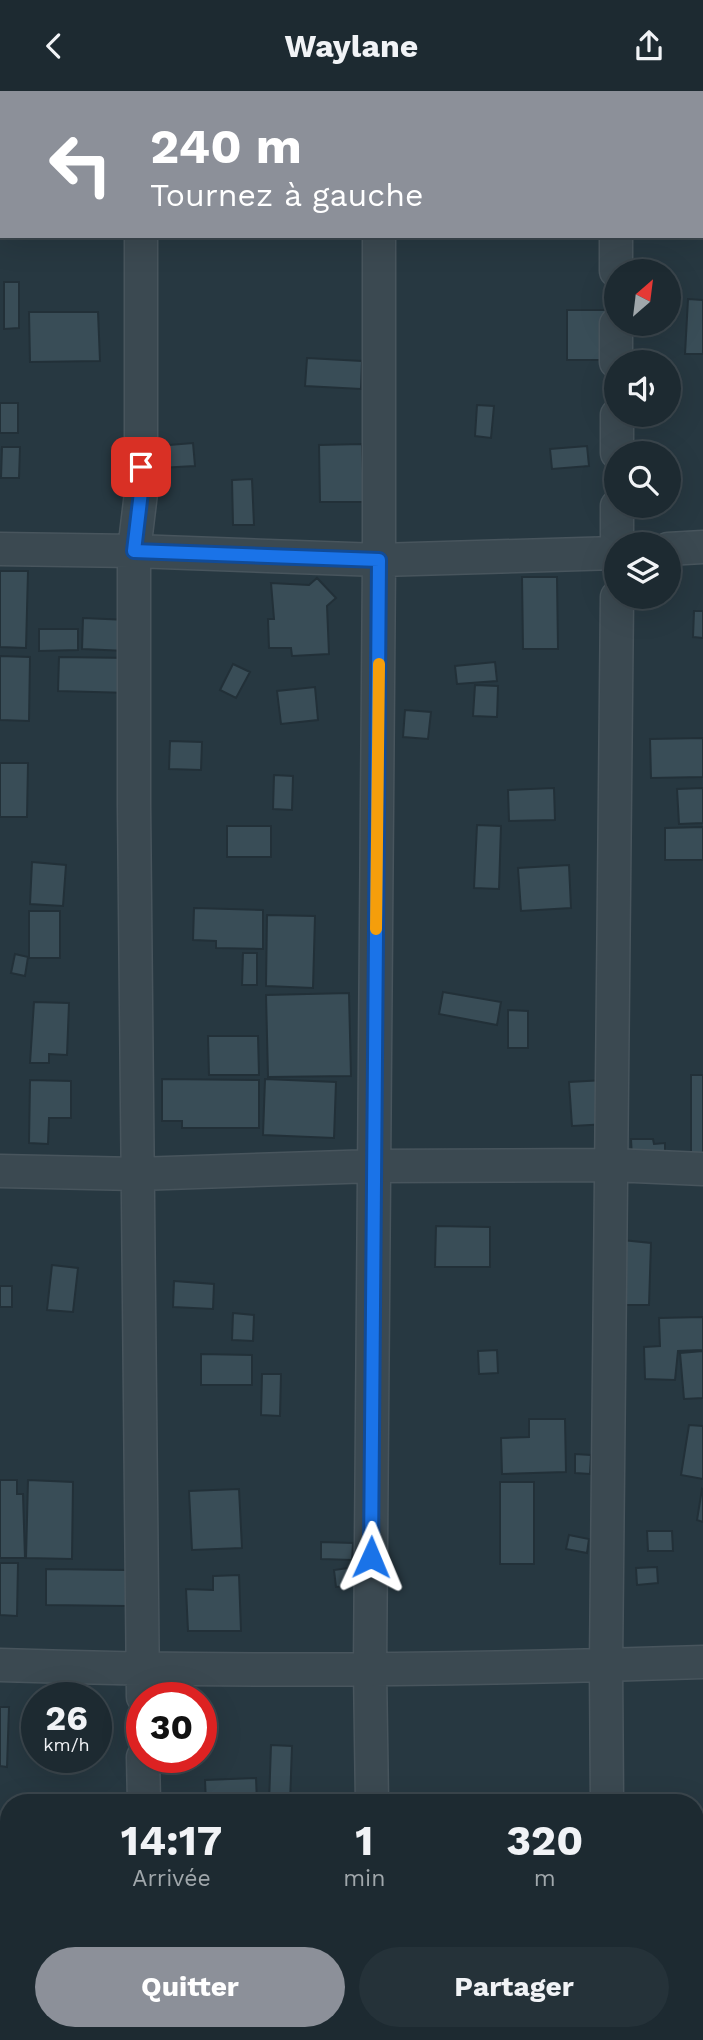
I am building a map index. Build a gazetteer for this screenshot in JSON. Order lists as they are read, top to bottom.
{
  "north": "top right",
  "page": {
    "header": "Waylane",
    "turn": ["240 m", "Tournez à gauche"],
    "speed": "26 km/h",
    "limit": "30",
    "eta": [
      "14:17",
      "Arrivée",
      "1",
      "min",
      "320",
      "m"
    ],
    "buttons": ["Quitter", "Partager"]
  }
}
